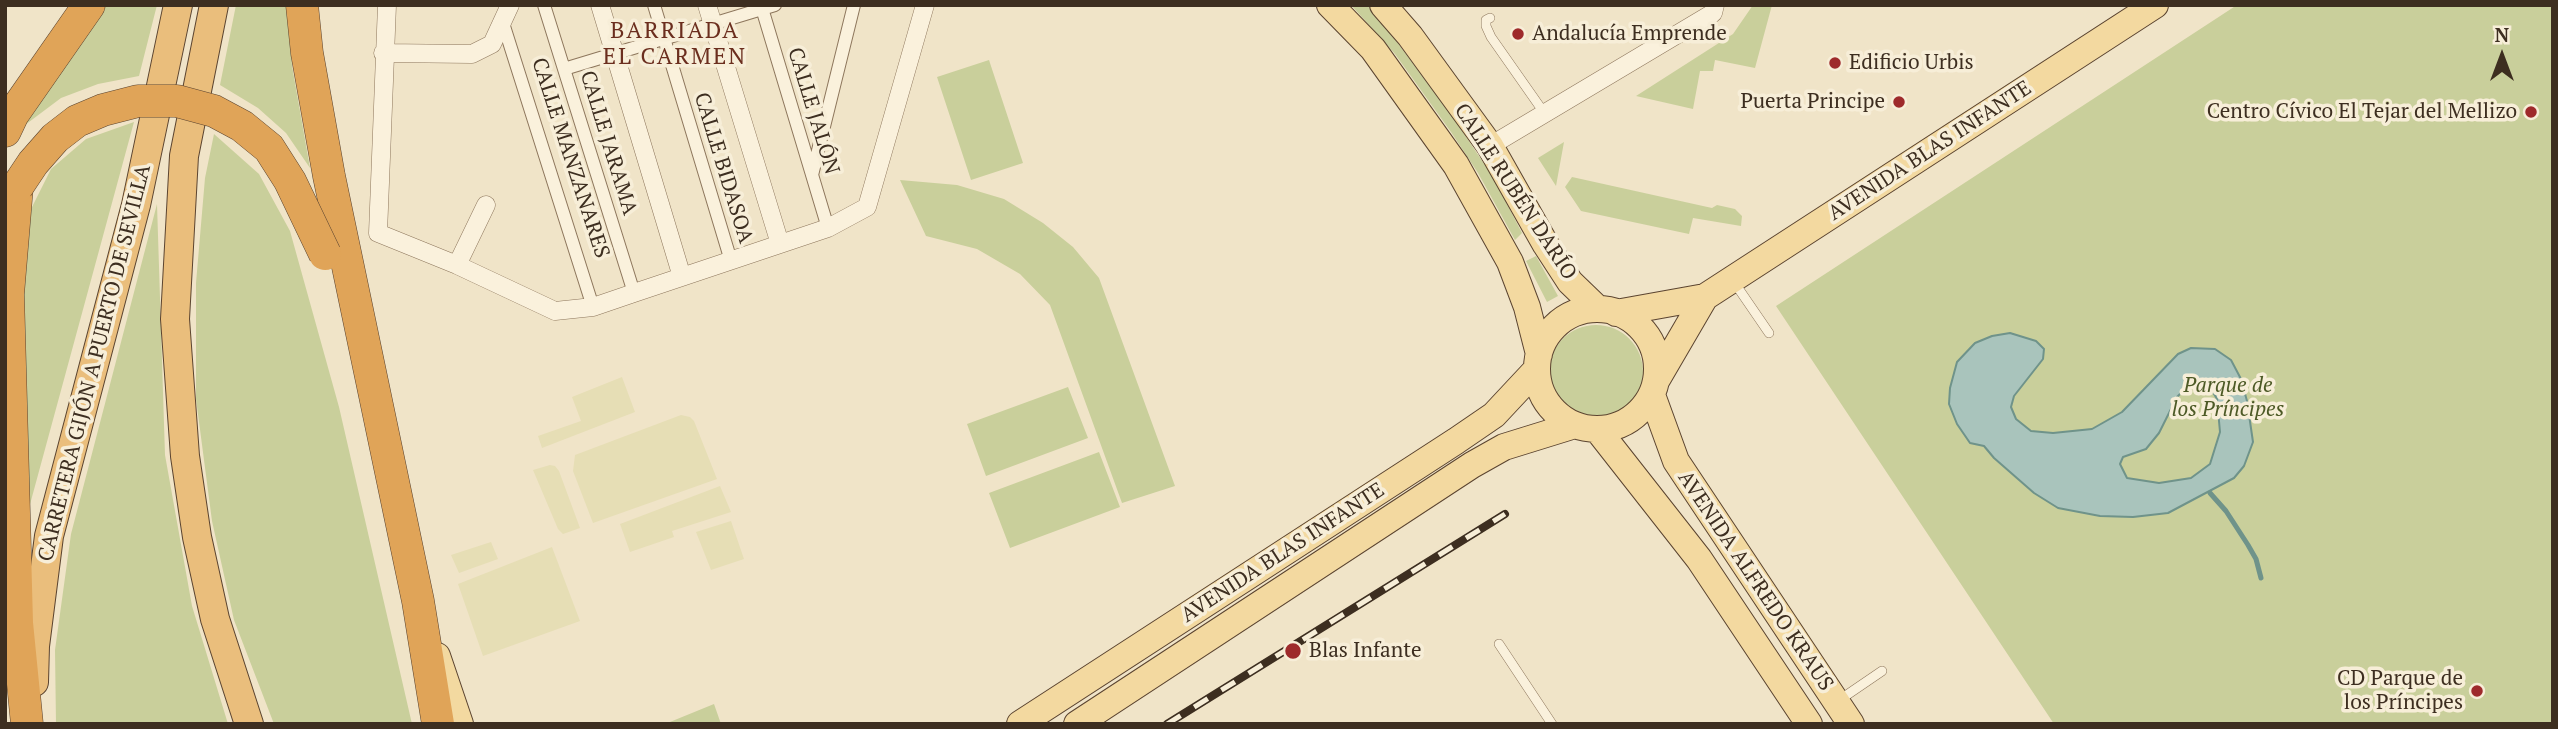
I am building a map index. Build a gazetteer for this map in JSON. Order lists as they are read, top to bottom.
{
  "streets": {
    "highway": ["CARRETERA GIJÓN A PUERTO DE SEVILLA"],
    "main road": ["AVENIDA BLAS INFANTE", "CALLE RUBÉN DARÍO", "AVENIDA ALFREDO KRAUS"],
    "street": [
      "CALLE JALÓN",
      "CALLE JARAMA",
      "CALLE MANZANARES",
      "CALLE BIDASOA"
    ]
  },
  "crossings": [
    ["AVENIDA BLAS INFANTE", "CALLE RUBÉN DARÍO"],
    ["AVENIDA BLAS INFANTE", "AVENIDA ALFREDO KRAUS"],
    ["CALLE RUBÉN DARÍO", "AVENIDA ALFREDO KRAUS"]
  ],
  "districts": ["BARRIADA EL CARMEN"],
  "parks": ["Parque de los Príncipes"],
  "places": [
    "Andalucía Emprende",
    "Edificio Urbis",
    "Puerta Principe",
    "Centro Cívico El Tejar del Mellizo",
    "Blas Infante",
    "CD Parque de los Príncipes"
  ],
  "north": "top"
}
